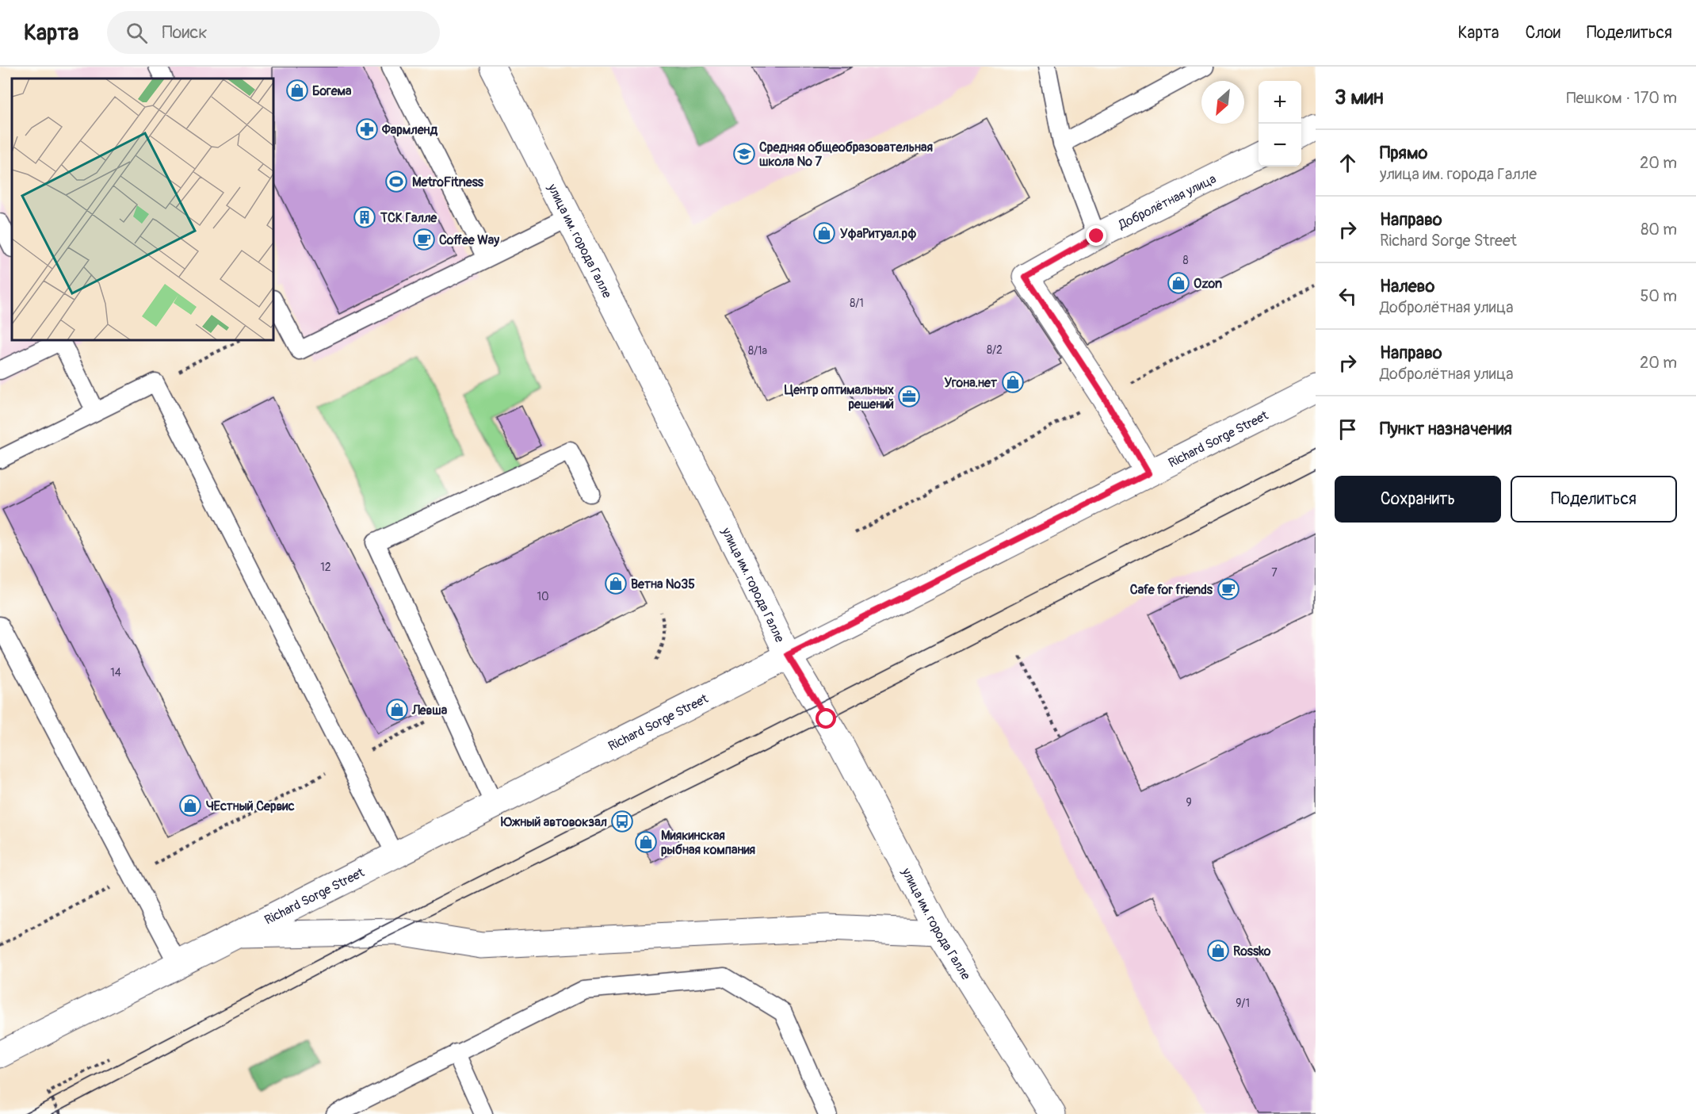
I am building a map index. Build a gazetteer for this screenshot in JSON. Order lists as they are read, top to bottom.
{
  "streets": {
    "main road": ["Добролётная улица", "улица им. города Галле", "Richard Sorge Street"]
  },
  "crossings": [
    ["Добролётная улица", "Richard Sorge Street"],
    ["улица им. города Галле", "Richard Sorge Street"]
  ],
  "places": {
    "shop": [
      "Богема",
      "УфаРитуал.рф",
      "Ozon",
      "Угона.нет",
      "Ветна №35",
      "Левша",
      "ЧЕстный Сервис",
      "Миякинская рыбная компания",
      "Rossko"
    ],
    "pharmacy": ["Фармленд"],
    "school or university": ["Средняя общеобразовательная школа № 7"],
    "sports": ["MetroFitness"],
    "building": ["ТСК Галле"],
    "cafe": ["Coffee Way", "Cafe for friends"],
    "office": ["Центр оптимальных решений"],
    "bus stop": ["Южный автовокзал"]
  },
  "house_numbers": [
    "8",
    "8/1",
    "8/2",
    "8/1а",
    "12",
    "7",
    "10",
    "14",
    "9",
    "9/1"
  ],
  "north": "bottom left",
  "page": {
    "header": "Карта",
    "search": "Поиск",
    "nav": ["Карта", "Слои", "Поделиться"],
    "heading": ["3 мин", "Пешком · 170 m"],
    "map_buttons": ["+", "−"],
    "list": [
      ["Прямо", "улица им. города Галле", "20 m"],
      ["Направо", "Richard Sorge Street", "80 m"],
      ["Налево", "Добролётная улица", "50 m"],
      ["Направо", "Добролётная улица", "20 m"],
      "Пункт назначения"
    ],
    "buttons": ["Сохранить", "Поделиться"]
  }
}
